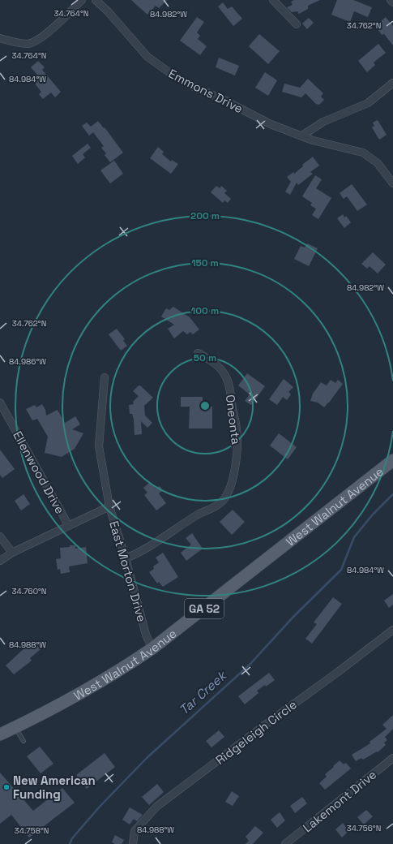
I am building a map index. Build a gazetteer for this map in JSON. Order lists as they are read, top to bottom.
{
  "streets": {
    "main road": ["West Walnut Avenue", "GA 52"],
    "street": [
      "Emmons Drive",
      "Oneonta",
      "Ellenwood Drive",
      "East Morton Drive",
      "Ridgeleigh Circle",
      "Lakemont Drive"
    ]
  },
  "crossings": [
    ["Oneonta", "East Morton Drive"],
    ["West Walnut Avenue", "East Morton Drive"]
  ],
  "water": ["Tar Creek"],
  "places": ["New American Funding"],
  "coordinates": [
    "34.764°N",
    "84.982°W",
    "34.762°N",
    "84.984°W",
    "84.986°W",
    "34.760°N",
    "84.988°W",
    "34.756°N",
    "34.758°N"
  ],
  "rings": [
    "200 m",
    "150 m",
    "100 m",
    "50 m"
  ]
}
